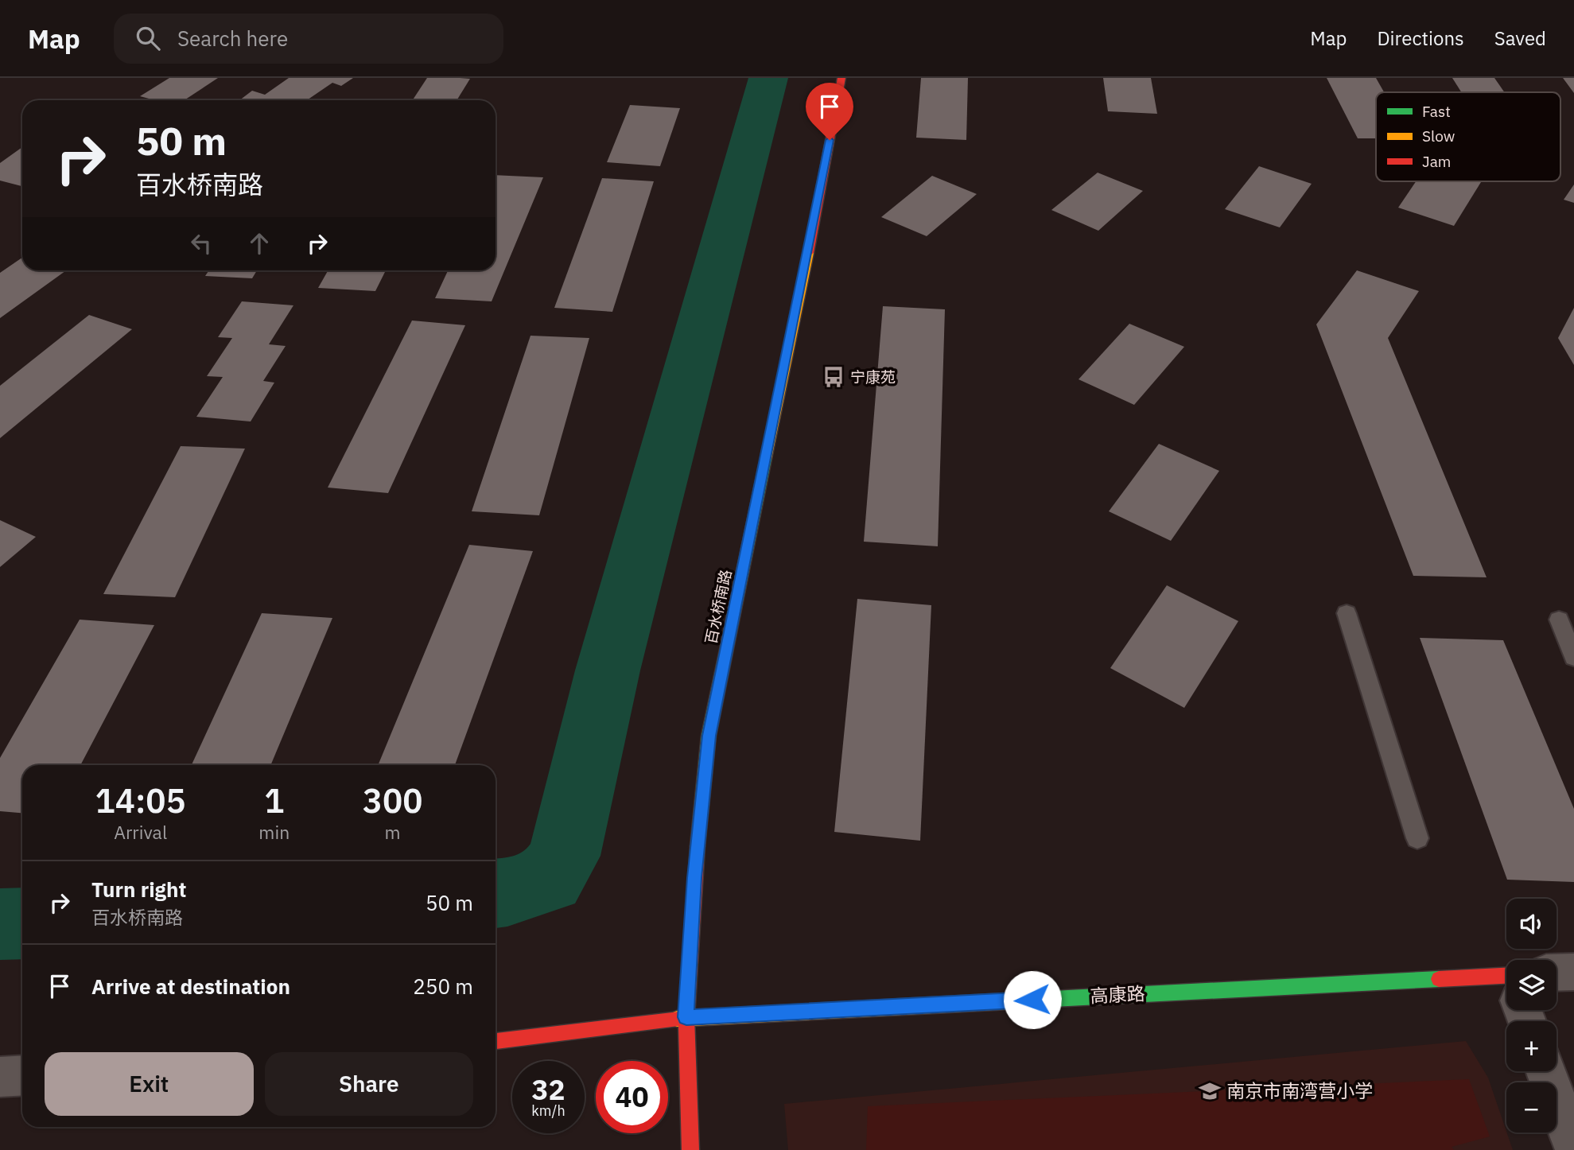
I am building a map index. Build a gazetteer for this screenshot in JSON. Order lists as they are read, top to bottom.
{
  "streets": {
    "street": ["百水桥南路", "高康路"]
  },
  "crossings": [
    ["百水桥南路", "高康路"]
  ],
  "places": {
    "bus stop": ["宁康苑"],
    "school or university": ["南京市南湾营小学"]
  },
  "legend": ["Fast", "Slow", "Jam"],
  "page": {
    "header": "Map",
    "search": "Search here",
    "nav": ["Map", "Directions", "Saved"],
    "turn": ["50 m", "百水桥南路"],
    "eta": [
      "14:05",
      "Arrival",
      "1",
      "min",
      "300",
      "m"
    ],
    "list": [
      {
        "name": "Turn right",
        "note": "百水桥南路",
        "value": "50 m"
      },
      {
        "name": "Arrive at destination",
        "value": "250 m"
      }
    ],
    "map_buttons": ["+", "−"],
    "buttons": ["Exit", "Share"],
    "speed": "32 km/h",
    "limit": "40"
  }
}
